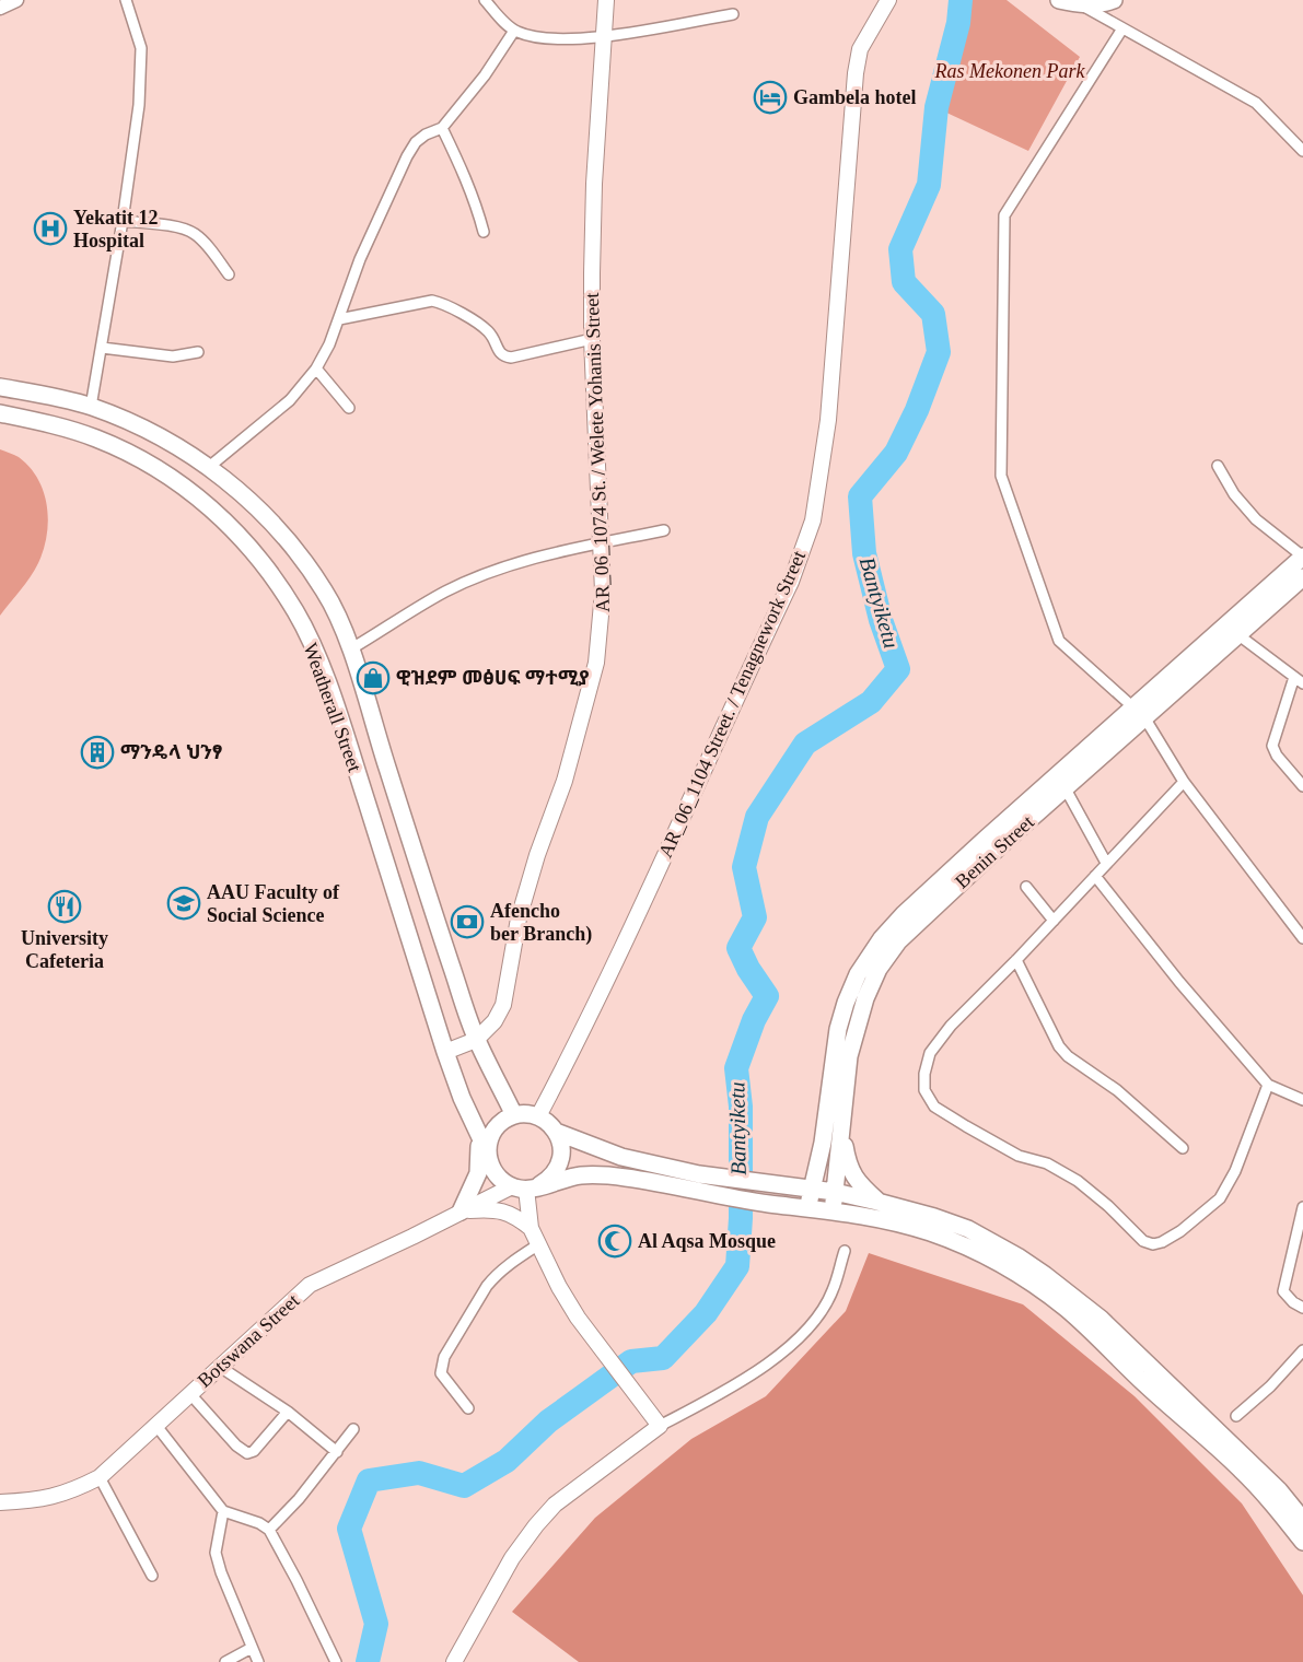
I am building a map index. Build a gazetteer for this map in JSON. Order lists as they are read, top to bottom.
{
  "streets": {
    "main road": [
      "AR_06_1074 St. / Welete Yohanis Street",
      "AR_06_1104 Street. / Tenagnework Street",
      "Weatherall Street",
      "Benin Street",
      "Botswana Street"
    ]
  },
  "crossings": [
    ["AR_06_1104 Street. / Tenagnework Street", "Weatherall Street"],
    ["AR_06_1104 Street. / Tenagnework Street", "Botswana Street"],
    ["Weatherall Street", "Botswana Street"]
  ],
  "water": ["Bantyiketu"],
  "parks": ["Ras Mekonen Park"],
  "places": {
    "hotel": ["Gambela hotel"],
    "hospital": ["Yekatit 12 Hospital"],
    "shop": ["ዊዝደም መፅሀፍ ማተሚያ"],
    "building": ["ማንዴላ ህንፃ"],
    "school or university": ["AAU Faculty of Social Science"],
    "restaurant": ["University Cafeteria"],
    "bank": ["Afencho ber Branch)"],
    "mosque": ["Al Aqsa Mosque"]
  }
}
